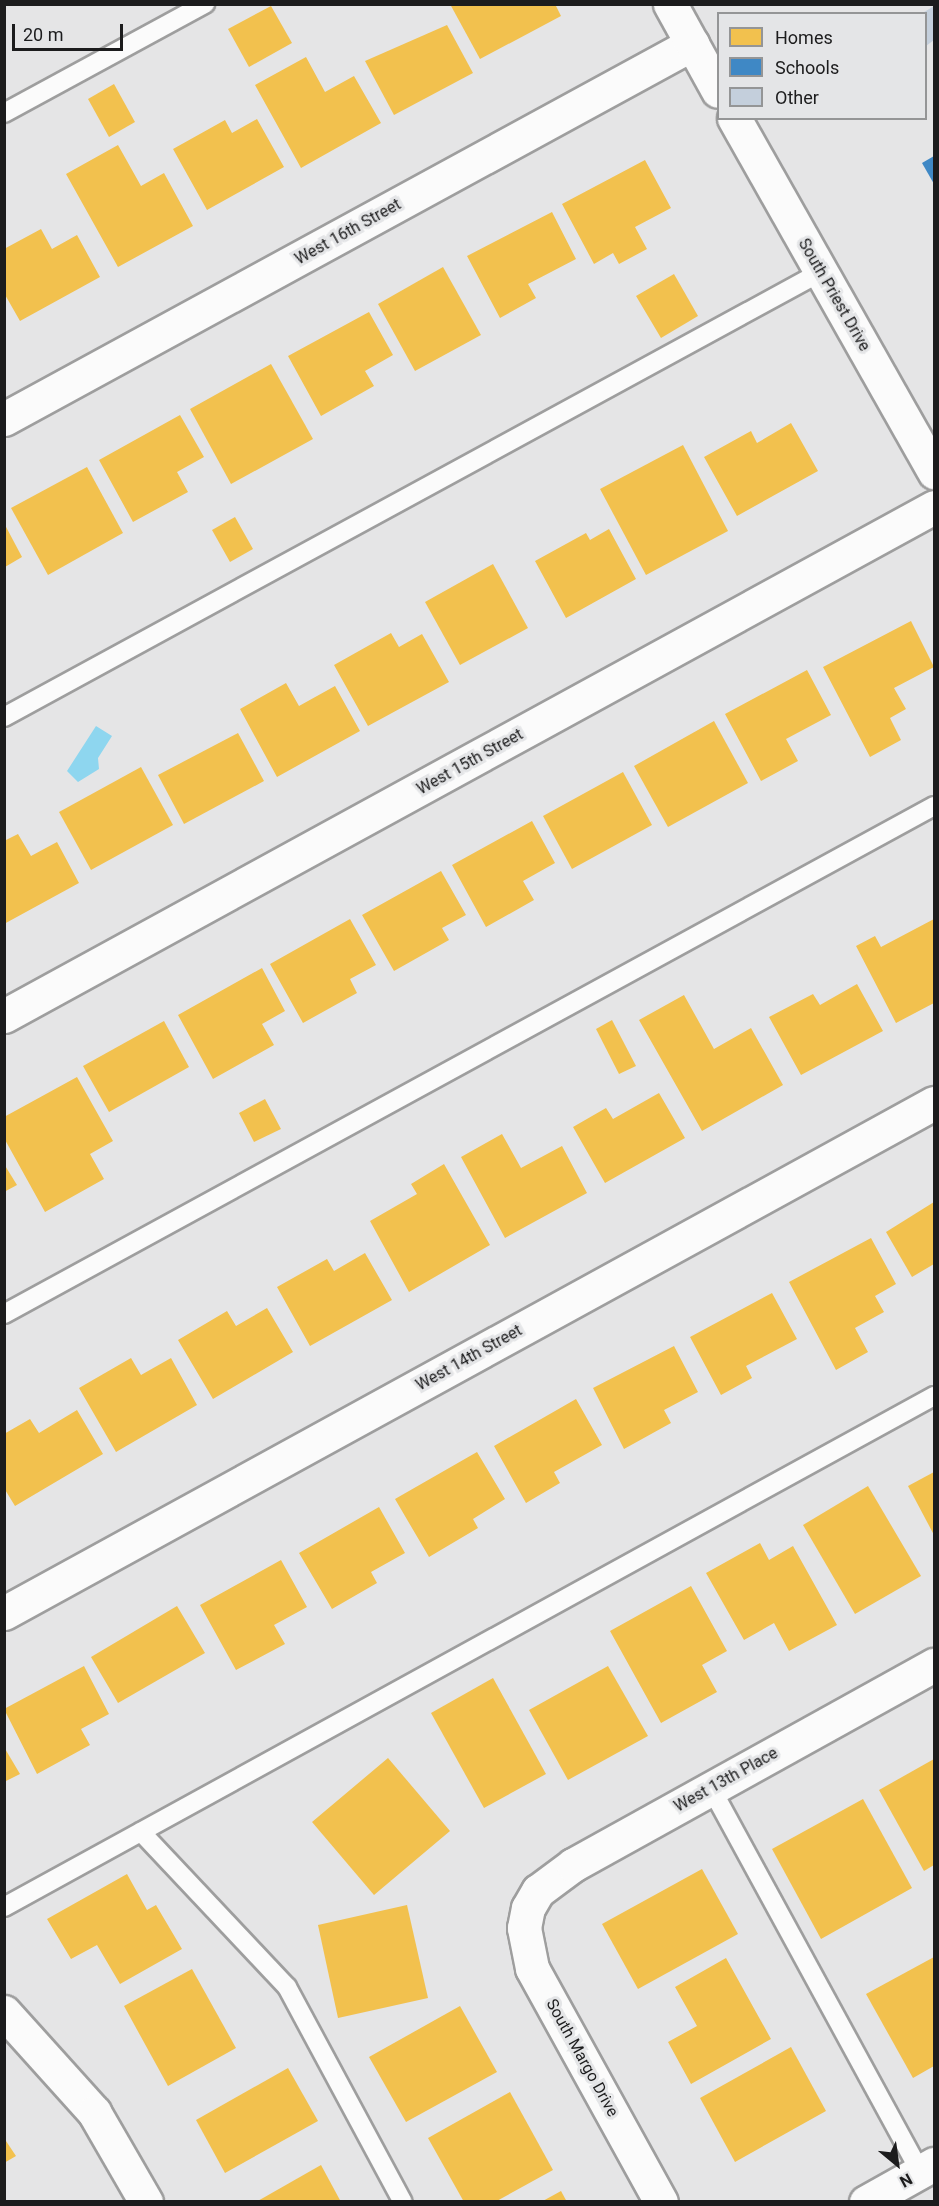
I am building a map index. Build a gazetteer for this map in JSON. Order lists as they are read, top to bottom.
{
  "streets": {
    "street": [
      "West 16th Street",
      "South Priest Drive",
      "West 15th Street",
      "West 14th Street",
      "West 13th Place",
      "South Margo Drive"
    ]
  },
  "crossings": [
    ["West 13th Place", "South Margo Drive"]
  ],
  "legend": ["Homes", "Schools", "Other"],
  "scale_bar": "20 m",
  "north": "bottom right"
}
